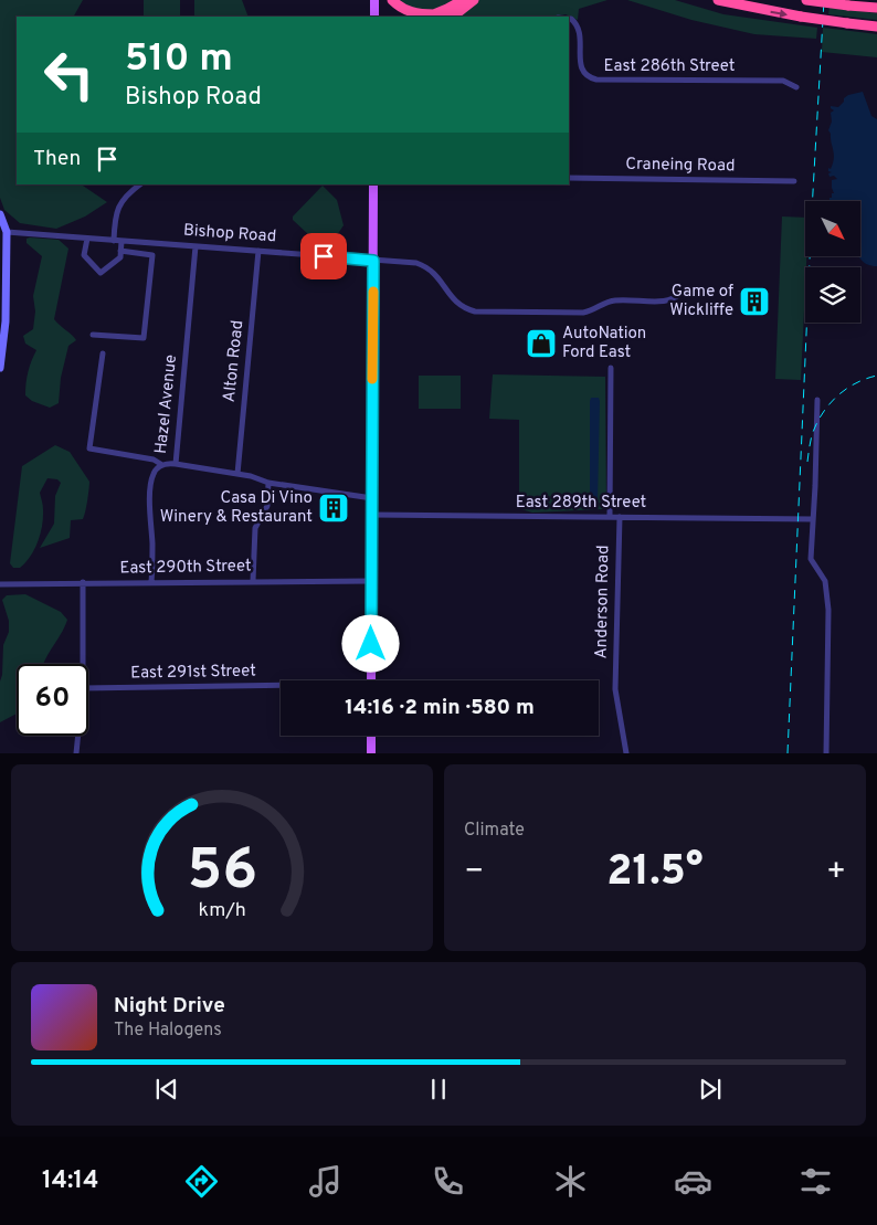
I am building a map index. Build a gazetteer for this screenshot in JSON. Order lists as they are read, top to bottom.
{
  "streets": {
    "street": [
      "East 286th Street",
      "Craneing Road",
      "Bishop Road",
      "Alton Road",
      "Hazel Avenue",
      "East 289th Street",
      "East 290th Street",
      "Anderson Road",
      "East 291st Street"
    ]
  },
  "crossings": [
    ["Bishop Road", "Alton Road"],
    ["Bishop Road", "Hazel Avenue"],
    ["Hazel Avenue", "East 290th Street"],
    ["East 289th Street", "Anderson Road"]
  ],
  "places": {
    "building": ["Game of Wickliffe", "Casa Di Vino Winery & Restaurant"],
    "shop": ["AutoNation Ford East"]
  },
  "north": "bottom right",
  "page": {
    "turn": ["510 m", "Bishop Road"],
    "then": "Then",
    "limit": "60",
    "trip": "14:16 · 2 min · 580 m",
    "tile": "Climate",
    "heat": ["−", "21.5°", "+"],
    "song": ["Night Drive", "The Halogens"],
    "tabs": "14:14",
    "gauge": ["56", "km/h"]
  }
}
